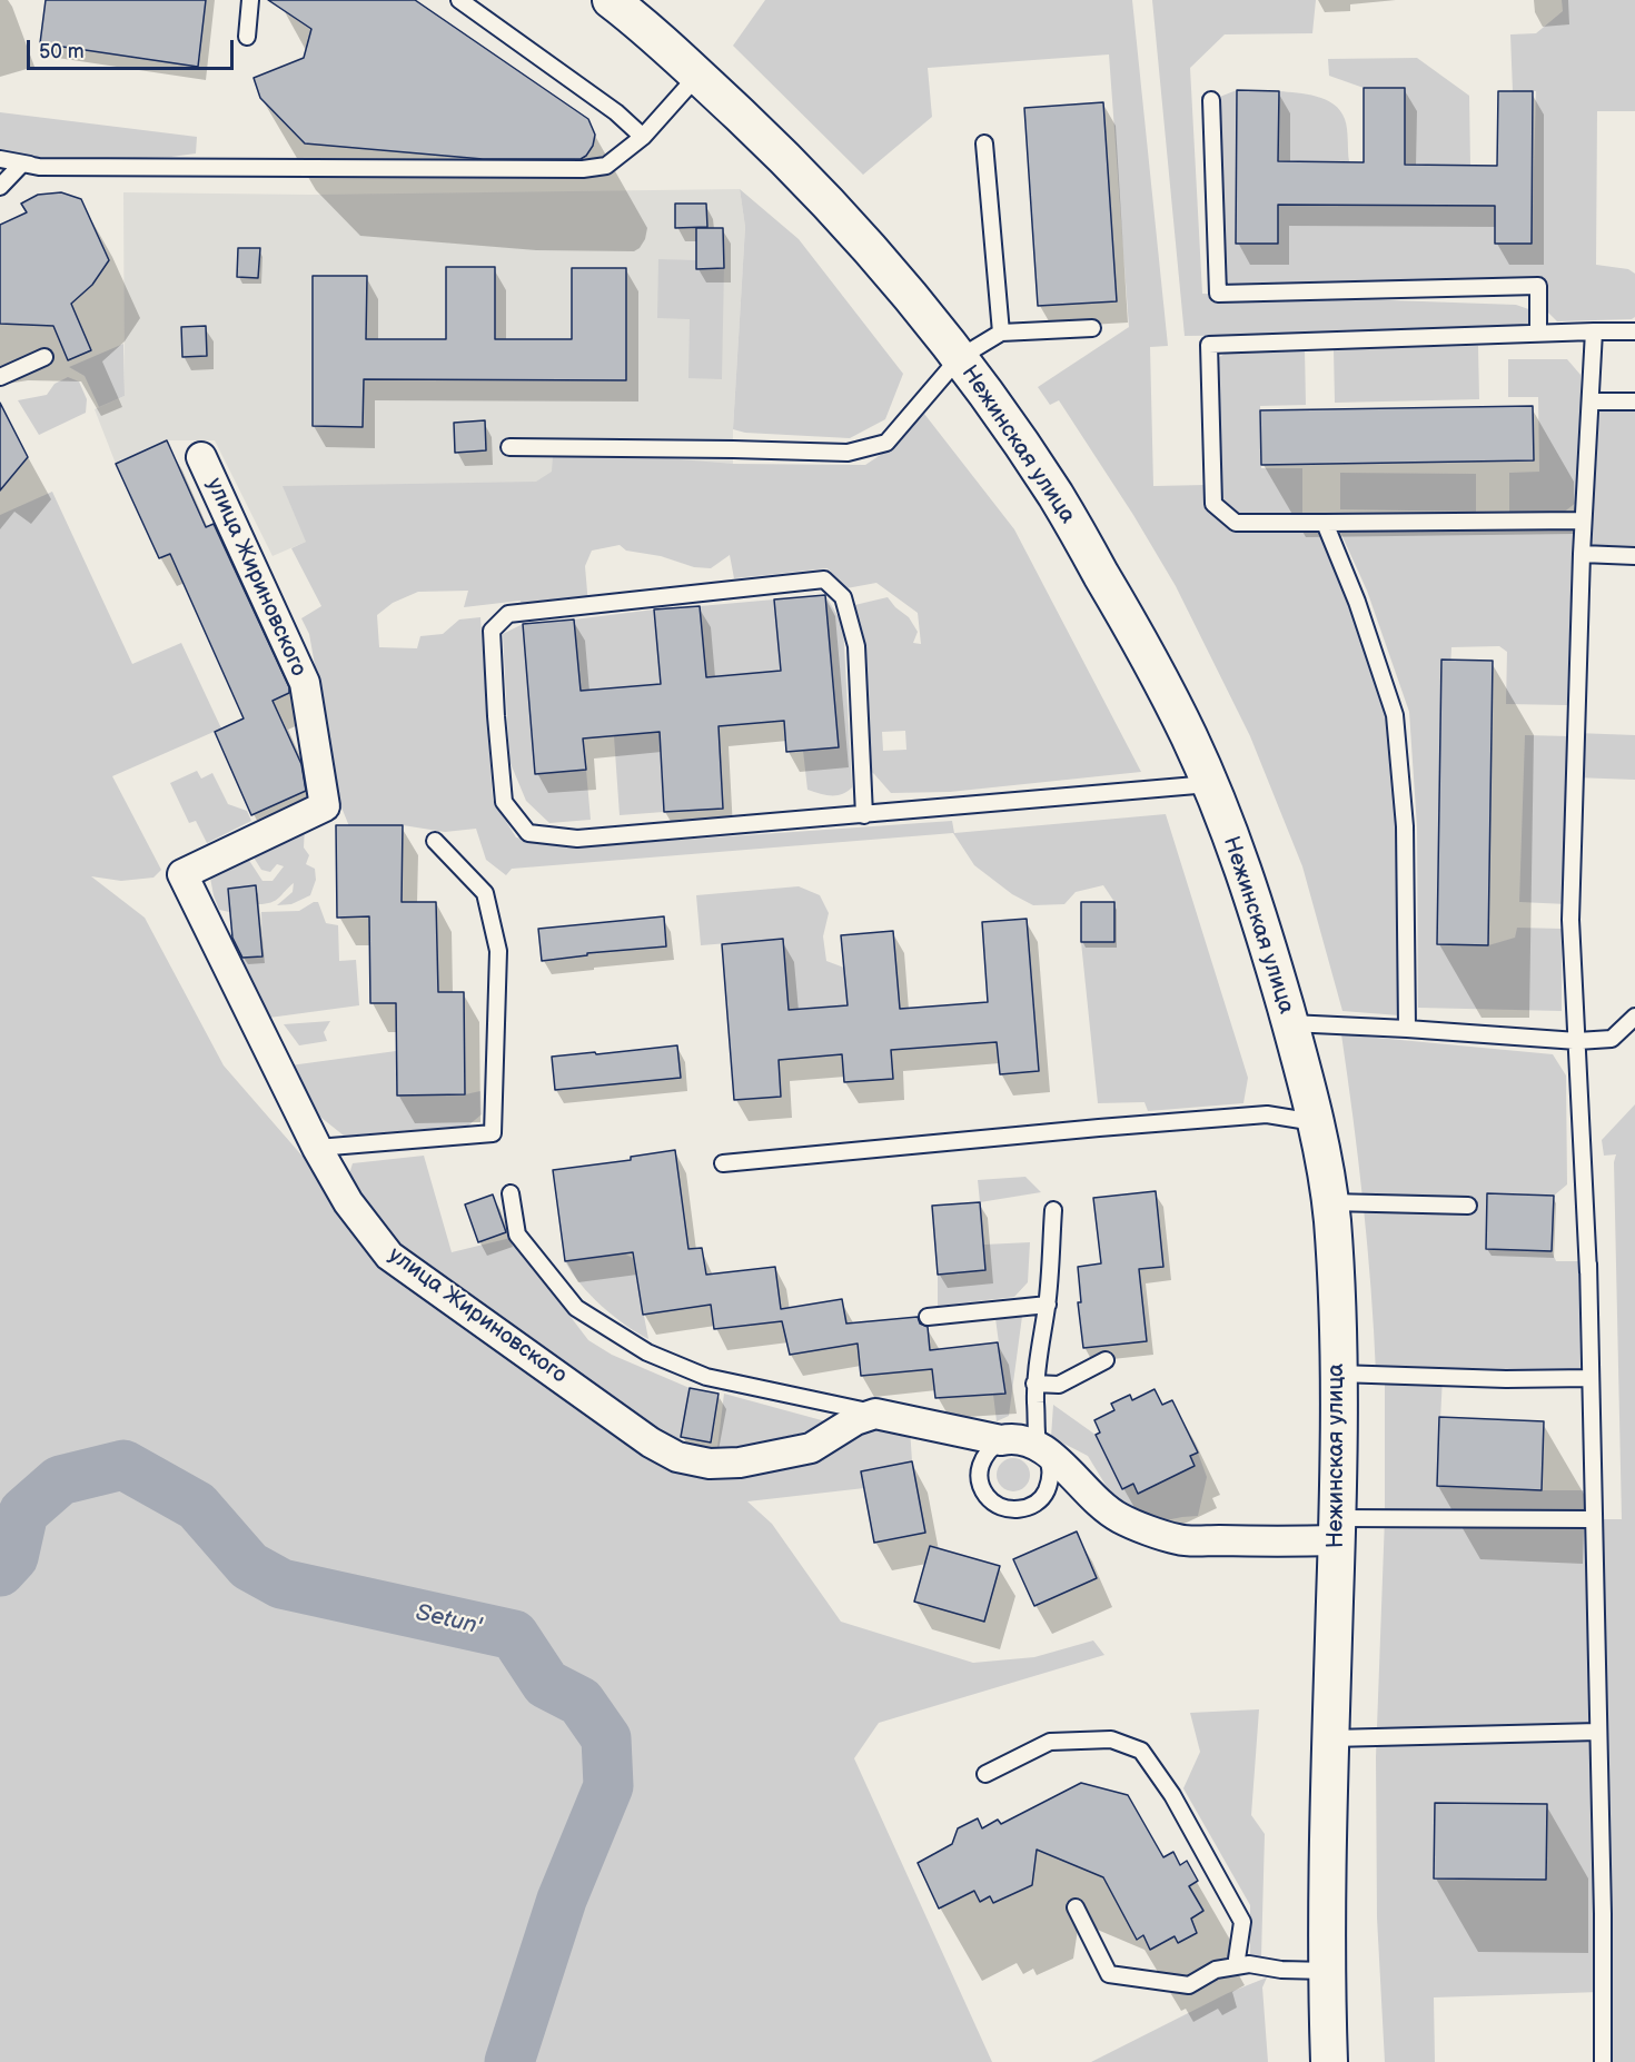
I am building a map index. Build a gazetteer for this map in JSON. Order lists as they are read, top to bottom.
{
  "streets": {
    "street": ["Нежинская улица", "улица Жириновского"]
  },
  "water": ["Setun'"],
  "scale_bar": "50 m"
}
